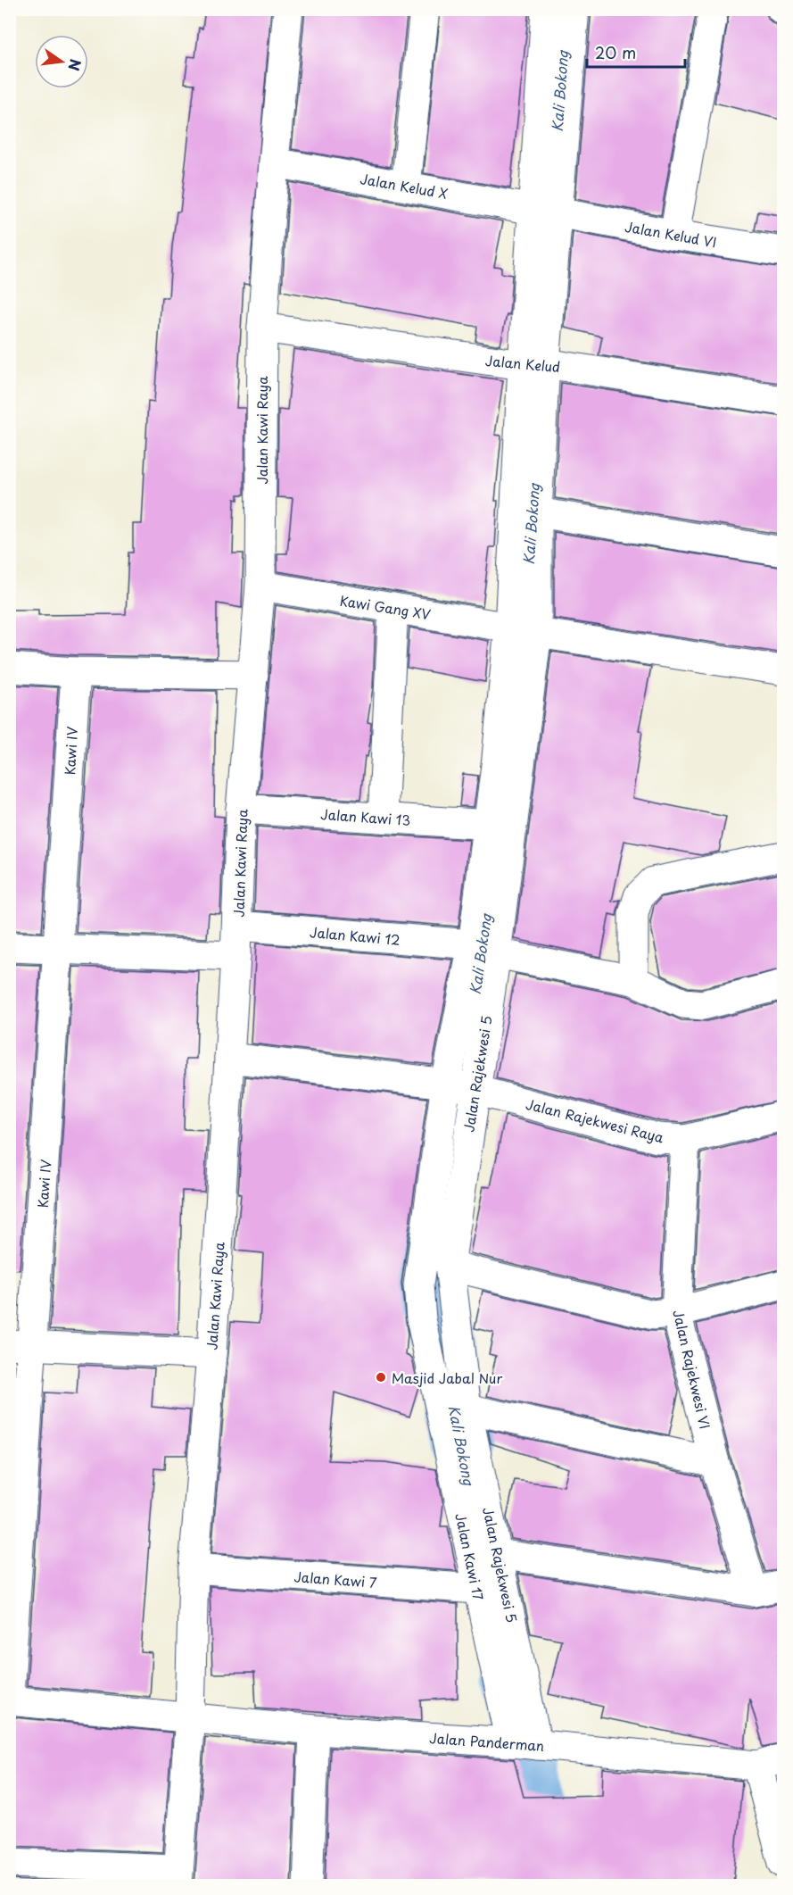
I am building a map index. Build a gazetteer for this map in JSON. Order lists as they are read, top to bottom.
{
  "streets": {
    "street": [
      "Jalan Kelud X",
      "Jalan Kelud VI",
      "Jalan Kelud",
      "Jalan Kawi Raya",
      "Kawi Gang XV",
      "Kawi IV",
      "Jalan Kawi 13",
      "Jalan Kawi 12",
      "Jalan Rajekwesi 5",
      "Jalan Rajekwesi Raya",
      "Jalan Rajekwesi VI",
      "Jalan Kawi 17",
      "Jalan Kawi 7",
      "Jalan Panderman"
    ]
  },
  "crossings": [
    ["Jalan Kelud X", "Jalan Kelud VI"],
    ["Jalan Kelud X", "Jalan Kawi Raya"],
    ["Jalan Kelud", "Jalan Kawi Raya"],
    ["Jalan Kawi Raya", "Kawi Gang XV"],
    ["Jalan Kawi Raya", "Jalan Kawi 13"],
    ["Jalan Kawi Raya", "Jalan Kawi 12"],
    ["Jalan Kawi Raya", "Jalan Rajekwesi Raya"],
    ["Jalan Kawi Raya", "Jalan Kawi 7"],
    ["Jalan Kawi Raya", "Jalan Panderman"],
    ["Jalan Rajekwesi 5", "Jalan Rajekwesi Raya"],
    ["Jalan Rajekwesi 5", "Jalan Kawi 17"],
    ["Jalan Rajekwesi 5", "Jalan Panderman"],
    ["Jalan Rajekwesi Raya", "Jalan Rajekwesi VI"],
    ["Jalan Rajekwesi Raya", "Jalan Kawi 17"],
    ["Jalan Kawi 17", "Jalan Kawi 7"],
    ["Jalan Kawi 17", "Jalan Panderman"]
  ],
  "water": ["Kali Bokong"],
  "places": ["Masjid Jabal Nur"],
  "scale_bar": "20 m",
  "north": "right"
}
